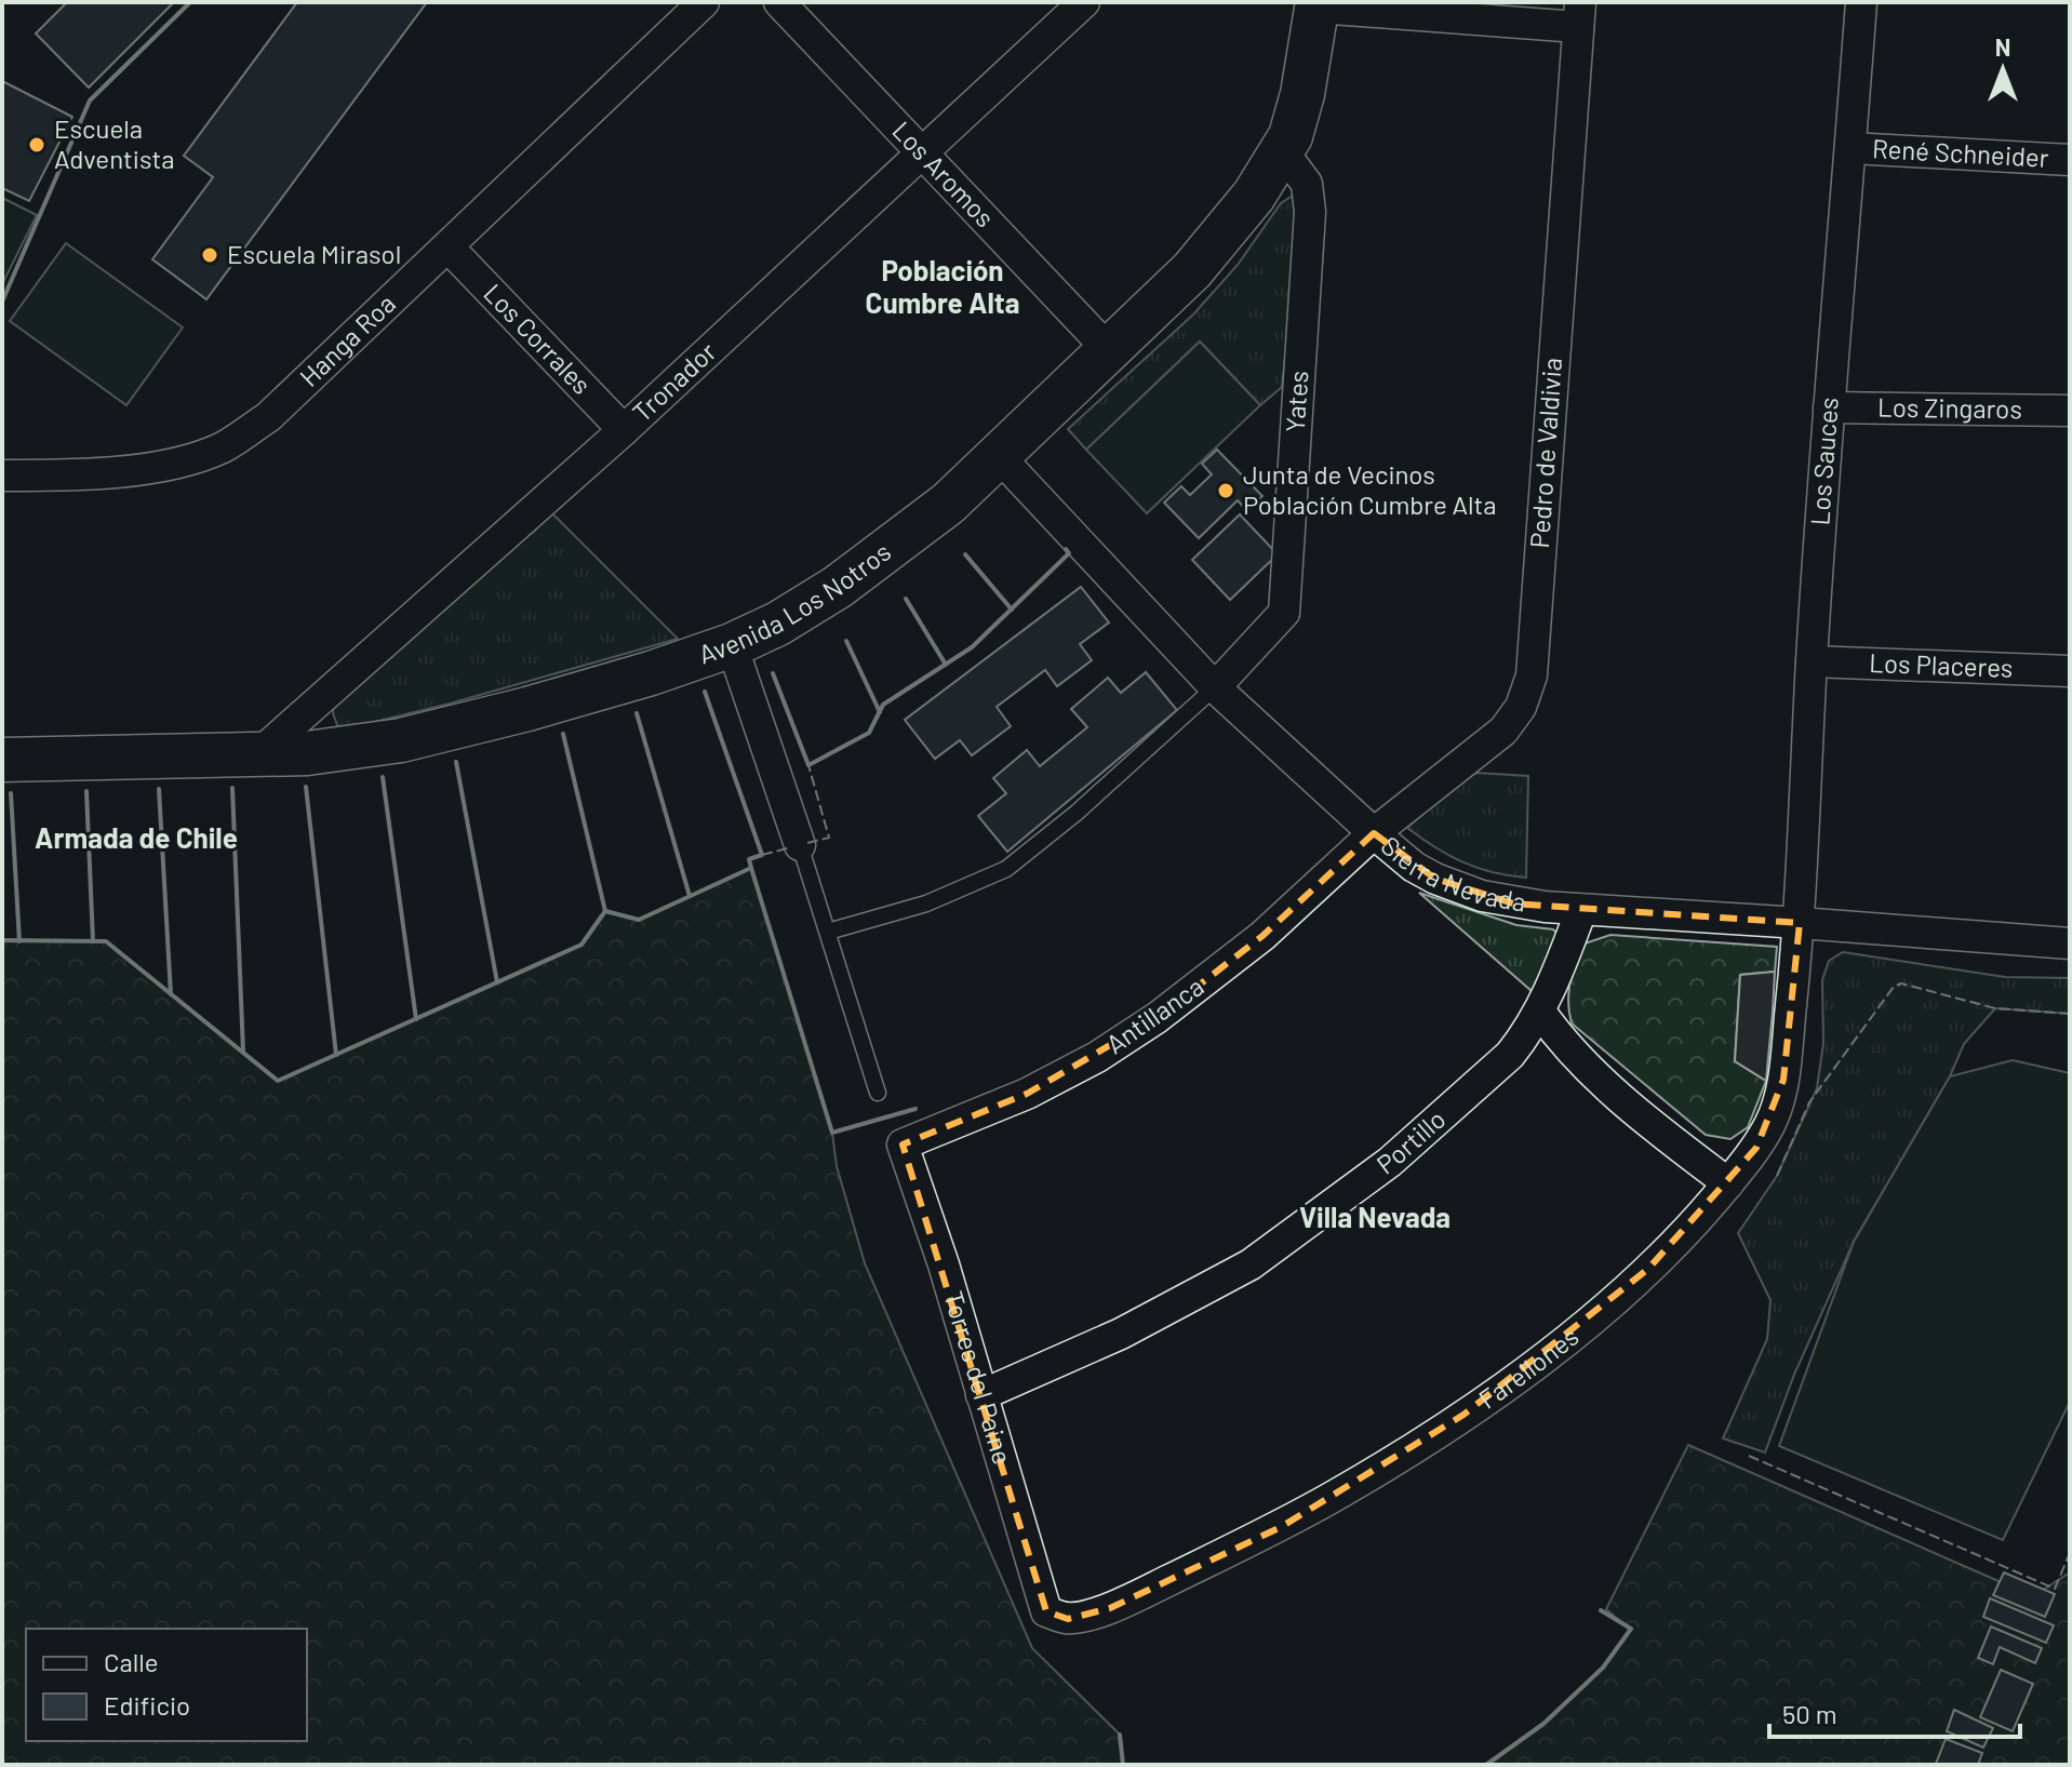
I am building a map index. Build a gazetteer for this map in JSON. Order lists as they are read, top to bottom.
{
  "streets": {
    "main road": ["Avenida Los Notros"],
    "street": [
      "René Schneider",
      "Los Aromos",
      "Los Corrales",
      "Hanga Roa",
      "Tronador",
      "Yates",
      "Los Zingaros",
      "Pedro de Valdivia",
      "Los Sauces",
      "Los Placeres",
      "Sierra Nevada",
      "Antillanca",
      "Portillo",
      "Farellones",
      "Torres del Paine"
    ]
  },
  "crossings": [
    ["René Schneider", "Los Sauces"],
    ["Los Aromos", "Tronador"],
    ["Los Aromos", "Avenida Los Notros"],
    ["Los Corrales", "Hanga Roa"],
    ["Los Corrales", "Tronador"],
    ["Tronador", "Avenida Los Notros"],
    ["Yates", "Avenida Los Notros"],
    ["Yates", "Sierra Nevada"],
    ["Los Zingaros", "Los Sauces"],
    ["Pedro de Valdivia", "Sierra Nevada"],
    ["Pedro de Valdivia", "Antillanca"],
    ["Los Sauces", "Los Placeres"],
    ["Los Sauces", "Sierra Nevada"],
    ["Los Sauces", "Farellones"],
    ["Avenida Los Notros", "Sierra Nevada"],
    ["Sierra Nevada", "Antillanca"],
    ["Sierra Nevada", "Portillo"],
    ["Sierra Nevada", "Farellones"],
    ["Antillanca", "Torres del Paine"],
    ["Portillo", "Torres del Paine"],
    ["Farellones", "Torres del Paine"]
  ],
  "districts": ["Población Cumbre Alta", "Armada de Chile", "Villa Nevada"],
  "places": ["Escuela Adventista", "Escuela Mirasol", "Junta de Vecinos Población Cumbre Alta"],
  "legend": ["Calle", "Edificio"],
  "scale_bar": "50 m",
  "north": "top"
}
